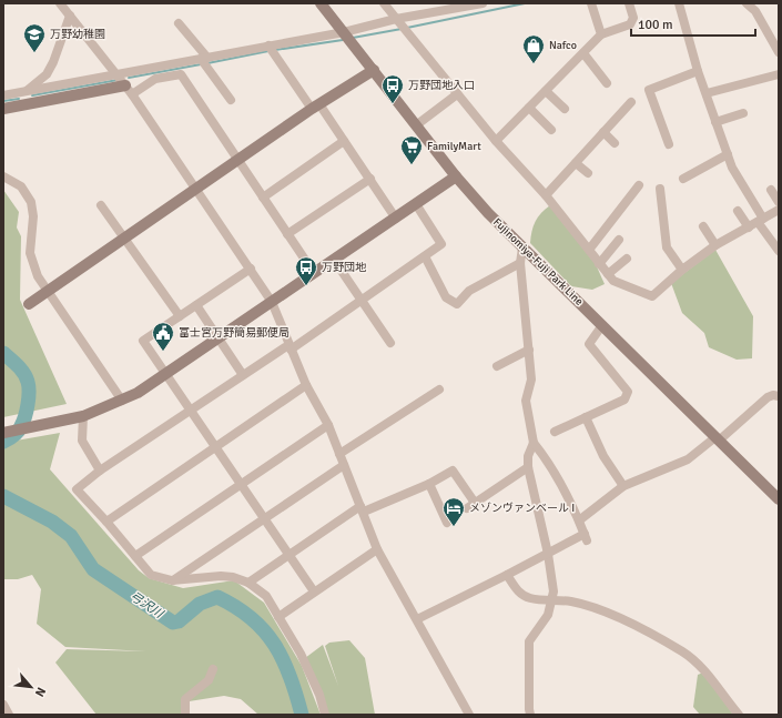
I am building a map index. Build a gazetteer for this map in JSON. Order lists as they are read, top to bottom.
{
  "streets": {
    "street": ["Fujinomiya-Fuji Park Line"]
  },
  "water": ["弓沢川"],
  "places": {
    "school or university": ["万野幼稚園"],
    "shop": ["Nafco"],
    "bus stop": ["万野団地入口", "万野団地"],
    "supermarket": ["FamilyMart"],
    "public building": ["富士宮万野簡易郵便局"],
    "hotel": ["メゾンヴァンベール I"]
  },
  "scale_bar": "100 m",
  "north": "bottom right"
}
